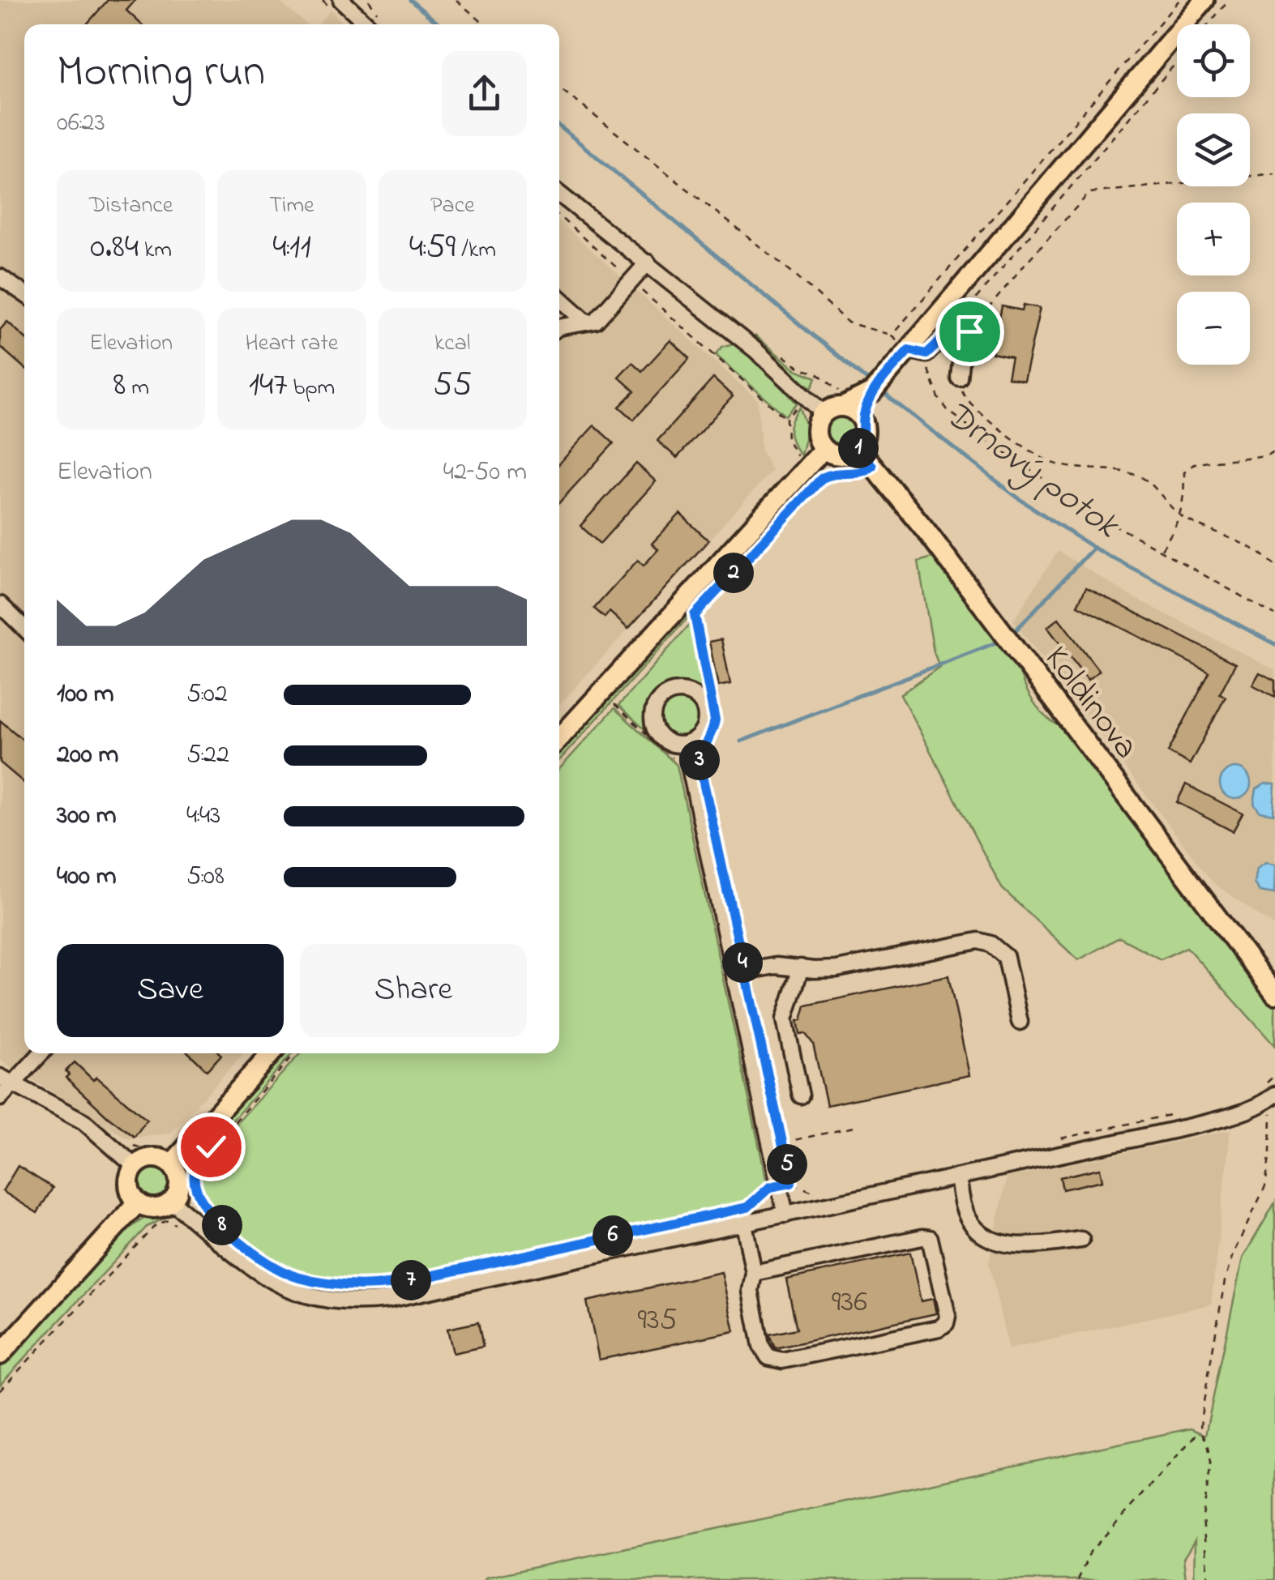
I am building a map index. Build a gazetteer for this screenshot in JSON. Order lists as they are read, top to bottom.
{
  "streets": {
    "main road": ["Koldinova"]
  },
  "water": ["Drnový potok"],
  "house_numbers": ["936", "935"],
  "page": {
    "map_buttons": ["+", "−"],
    "heading": ["Morning run", "06:23"],
    "stats": [
      ["Distance", "0.84 km"],
      ["Time", "4:11"],
      ["Pace", "4:59 /km"],
      ["Elevation", "8 m"],
      ["Heart rate", "147 bpm"],
      ["kcal", "55"]
    ],
    "pins": [
      "1",
      "2",
      "3",
      "4",
      "5",
      "8",
      "6",
      "7"
    ],
    "chart": ["Elevation", "42–50 m"],
    "list": [
      {
        "name": "100 m",
        "note": "5:02"
      },
      {
        "name": "200 m",
        "note": "5:22"
      },
      {
        "name": "300 m",
        "note": "4:43"
      },
      {
        "name": "400 m",
        "note": "5:08"
      }
    ],
    "buttons": ["Save", "Share"]
  }
}
